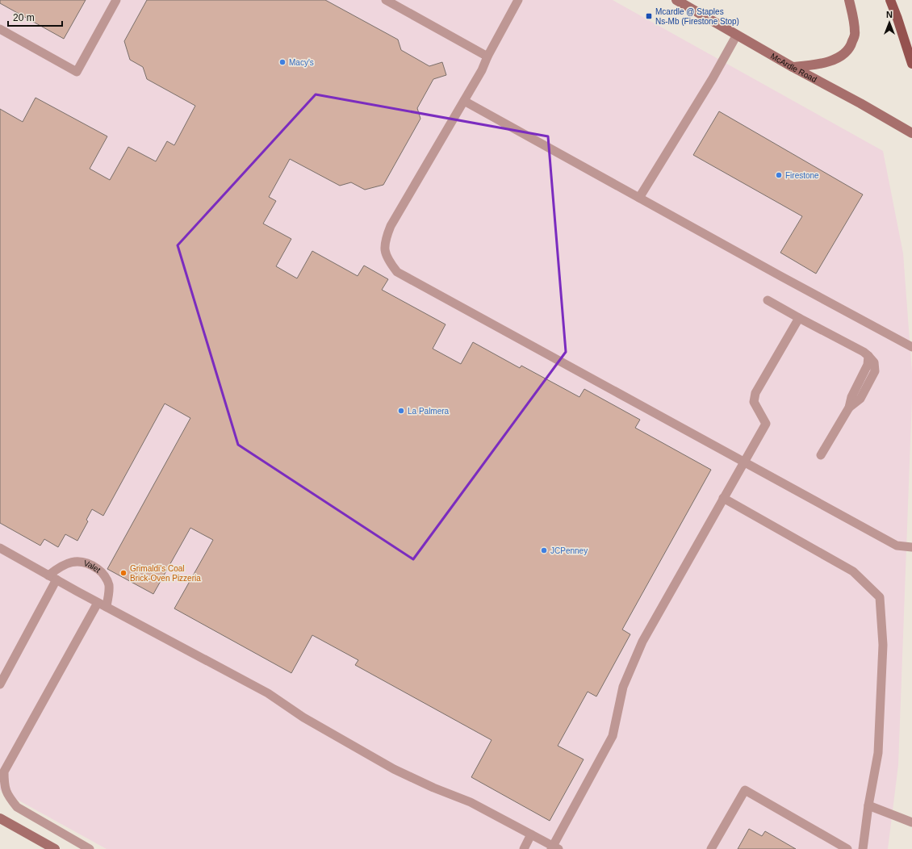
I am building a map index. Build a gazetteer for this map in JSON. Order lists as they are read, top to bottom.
{
  "streets": {
    "main road": ["McArdle Road"],
    "lane": ["Valet"]
  },
  "places": {
    "transit": ["Mcardle @ Staples Ns-Mb (Firestone Stop)"],
    "other": [
      "Macy's",
      "Firestone",
      "La Palmera",
      "JCPenney",
      "Grimaldi's Coal Brick-Oven Pizzeria"
    ]
  },
  "scale_bar": "20 m",
  "north": "top"
}
